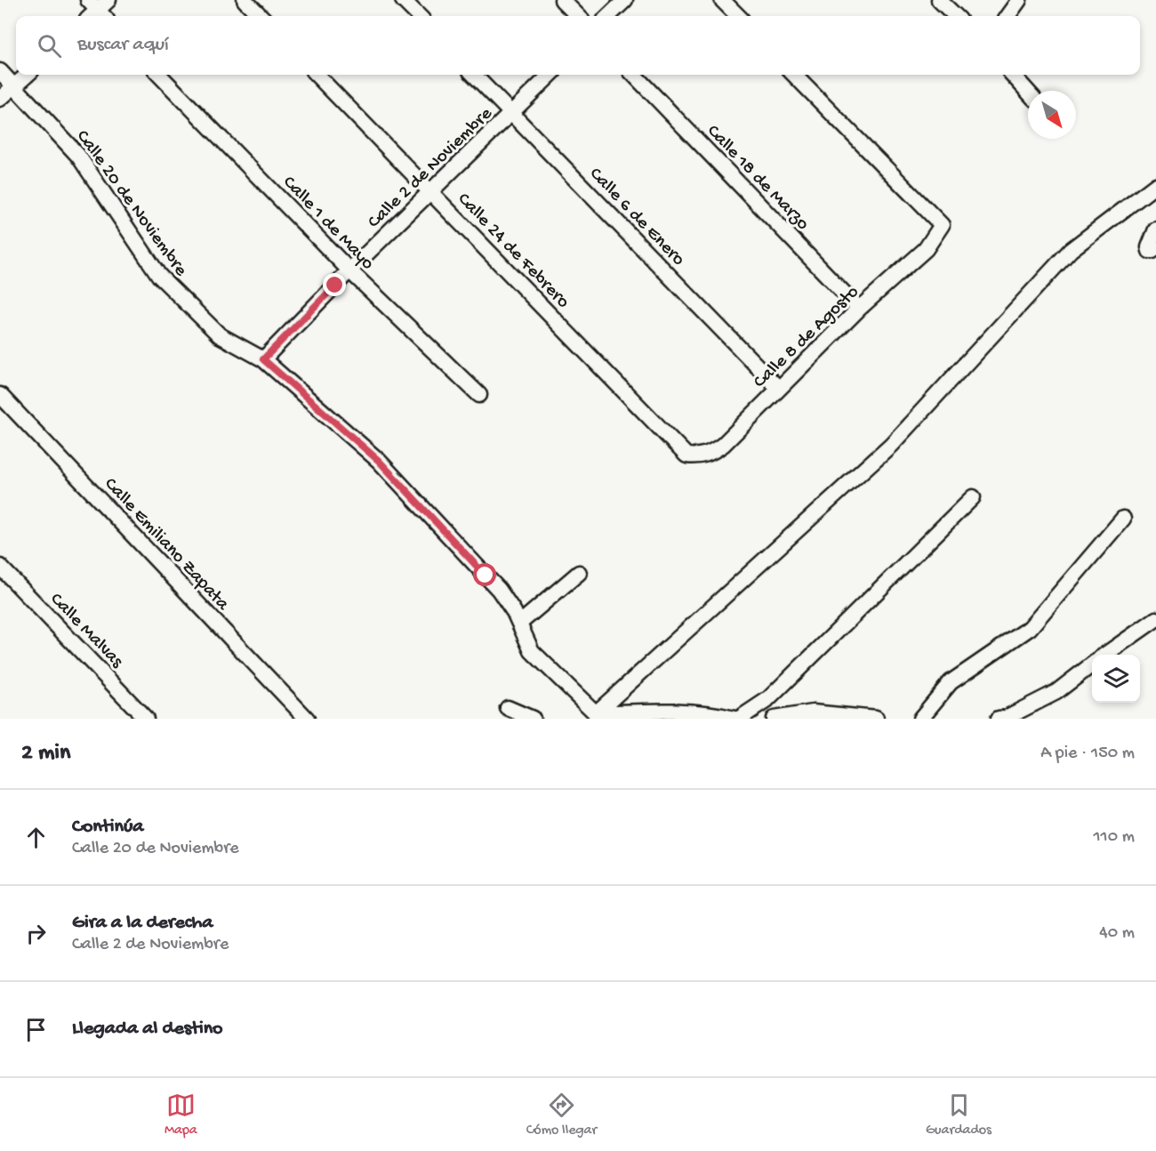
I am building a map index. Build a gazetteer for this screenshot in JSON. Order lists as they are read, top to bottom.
{
  "streets": {
    "street": [
      "Calle 2 de Noviembre",
      "Calle 18 de Marzo",
      "Calle 20 de Noviembre",
      "Calle 6 de Enero",
      "Calle 1 de Mayo",
      "Calle 24 de Febrero",
      "Calle 8 de Agosto",
      "Calle Emiliano Zapata",
      "Calle Malvas"
    ]
  },
  "crossings": [
    ["Calle 2 de Noviembre", "Calle 20 de Noviembre"],
    ["Calle 2 de Noviembre", "Calle 6 de Enero"],
    ["Calle 2 de Noviembre", "Calle 1 de Mayo"],
    ["Calle 2 de Noviembre", "Calle 24 de Febrero"],
    ["Calle 18 de Marzo", "Calle 8 de Agosto"],
    ["Calle 6 de Enero", "Calle 8 de Agosto"],
    ["Calle 24 de Febrero", "Calle 8 de Agosto"]
  ],
  "north": "bottom right",
  "page": {
    "search": "Buscar aquí",
    "heading": ["2 min", "A pie · 150 m"],
    "list": [
      ["Continúa", "Calle 20 de Noviembre", "110 m"],
      ["Gira a la derecha", "Calle 2 de Noviembre", "40 m"],
      "Llegada al destino"
    ],
    "nav": ["Mapa", "Cómo llegar", "Guardados"]
  }
}
